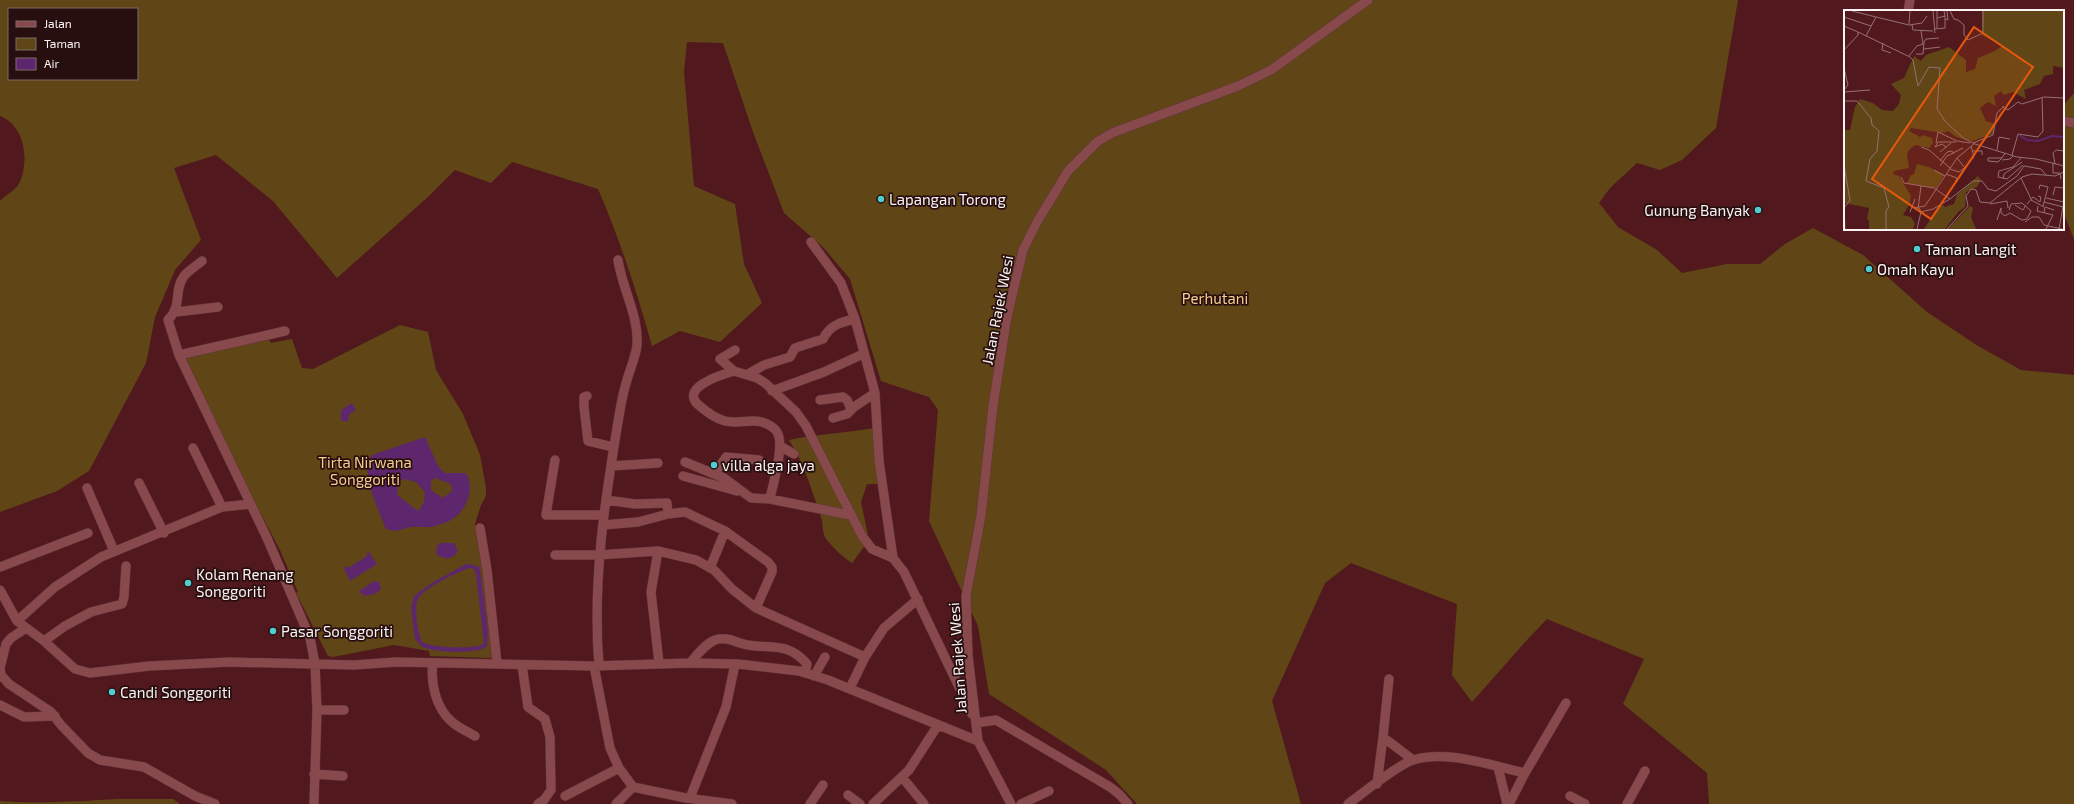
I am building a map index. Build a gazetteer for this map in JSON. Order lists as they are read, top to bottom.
{
  "streets": {
    "street": ["Jalan Rajek Wesi"]
  },
  "parks": ["Perhutani", "Tirta Nirwana Songgoriti"],
  "places": [
    "Lapangan Torong",
    "Gunung Banyak",
    "Taman Langit",
    "Omah Kayu",
    "villa alga jaya",
    "Kolam Renang Songgoriti",
    "Pasar Songgoriti",
    "Candi Songgoriti"
  ],
  "legend": ["Jalan", "Taman", "Air"]
}
